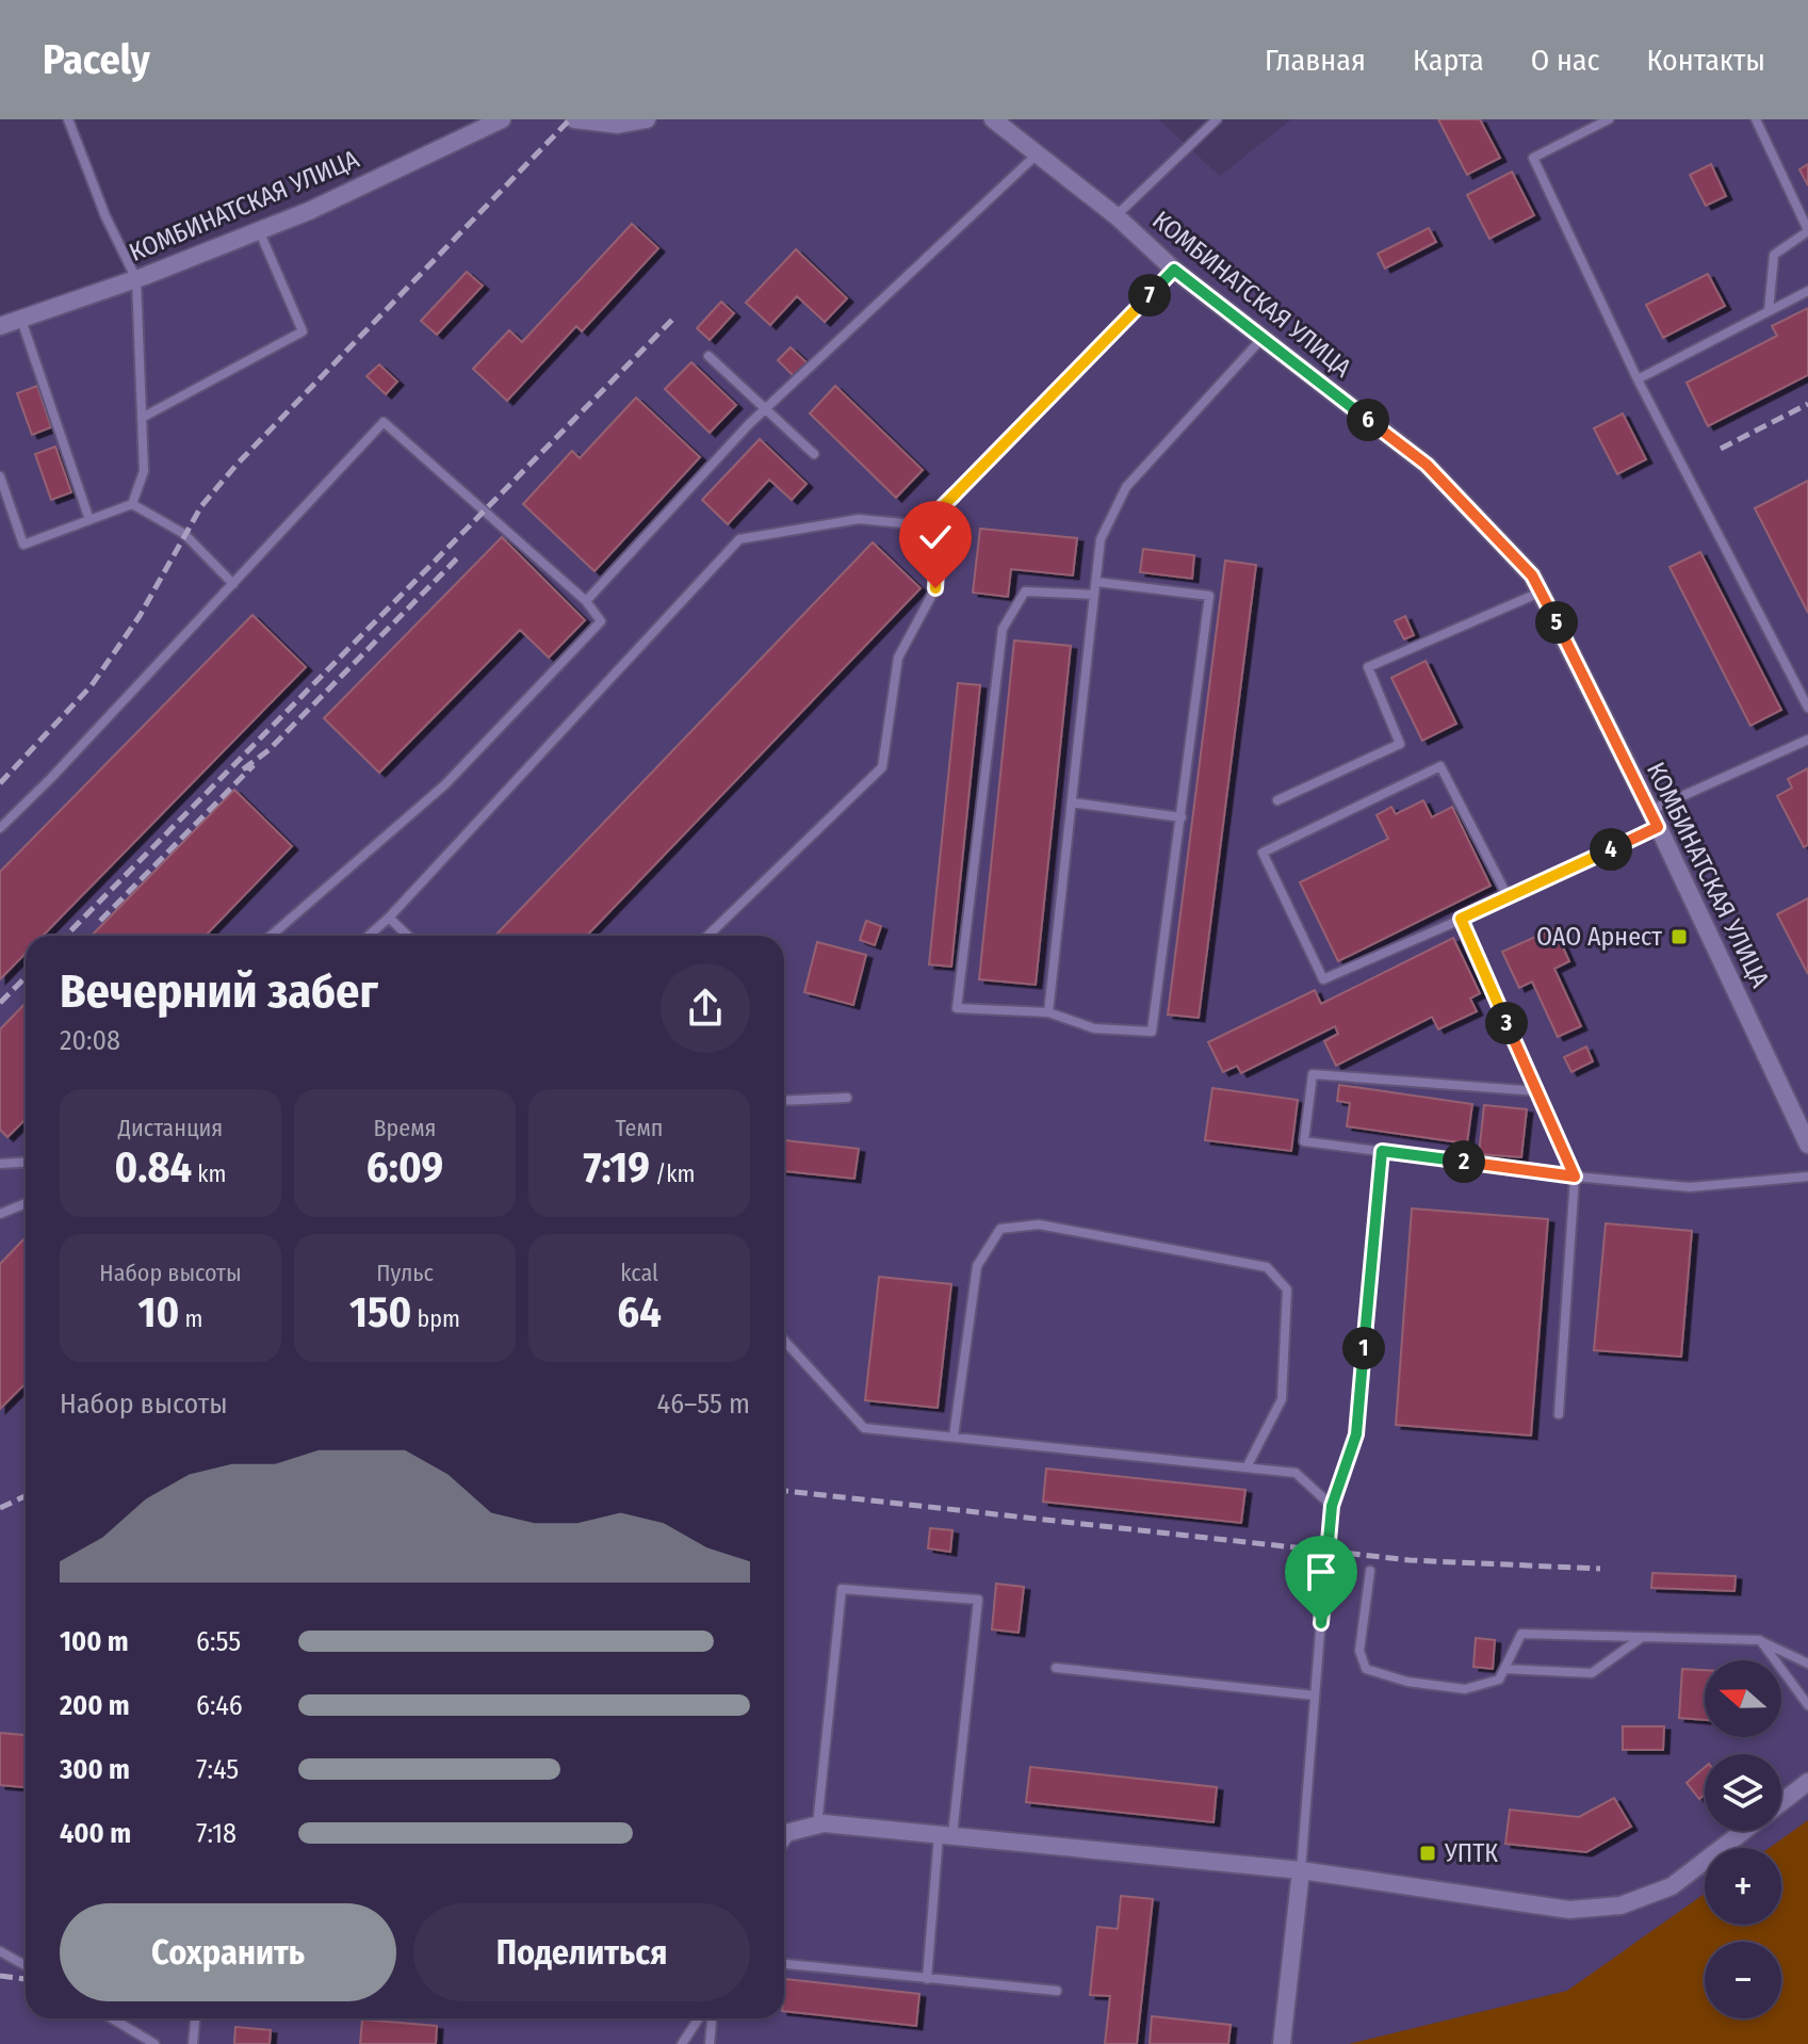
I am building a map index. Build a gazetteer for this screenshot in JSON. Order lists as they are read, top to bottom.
{
  "streets": {
    "street": ["КОМБИНАТСКАЯ УЛИЦА"]
  },
  "places": {
    "transit": ["ОАО Арнест", "УПТК"]
  },
  "north": "left",
  "page": {
    "header": "Pacely",
    "nav": [
      "Главная",
      "Карта",
      "О нас",
      "Контакты"
    ],
    "pins": [
      "7",
      "6",
      "5",
      "4",
      "3",
      "2",
      "1"
    ],
    "heading": ["Вечерний забег", "20:08"],
    "stats": [
      ["Дистанция", "0.84 km"],
      ["Время", "6:09"],
      ["Темп", "7:19 /km"],
      ["Набор высоты", "10 m"],
      ["Пульс", "150 bpm"],
      ["kcal", "64"]
    ],
    "chart": ["Набор высоты", "46–55 m"],
    "list": [
      {
        "name": "100 m",
        "note": "6:55"
      },
      {
        "name": "200 m",
        "note": "6:46"
      },
      {
        "name": "300 m",
        "note": "7:45"
      },
      {
        "name": "400 m",
        "note": "7:18"
      }
    ],
    "map_buttons": ["+", "−"],
    "buttons": ["Сохранить", "Поделиться"]
  }
}
